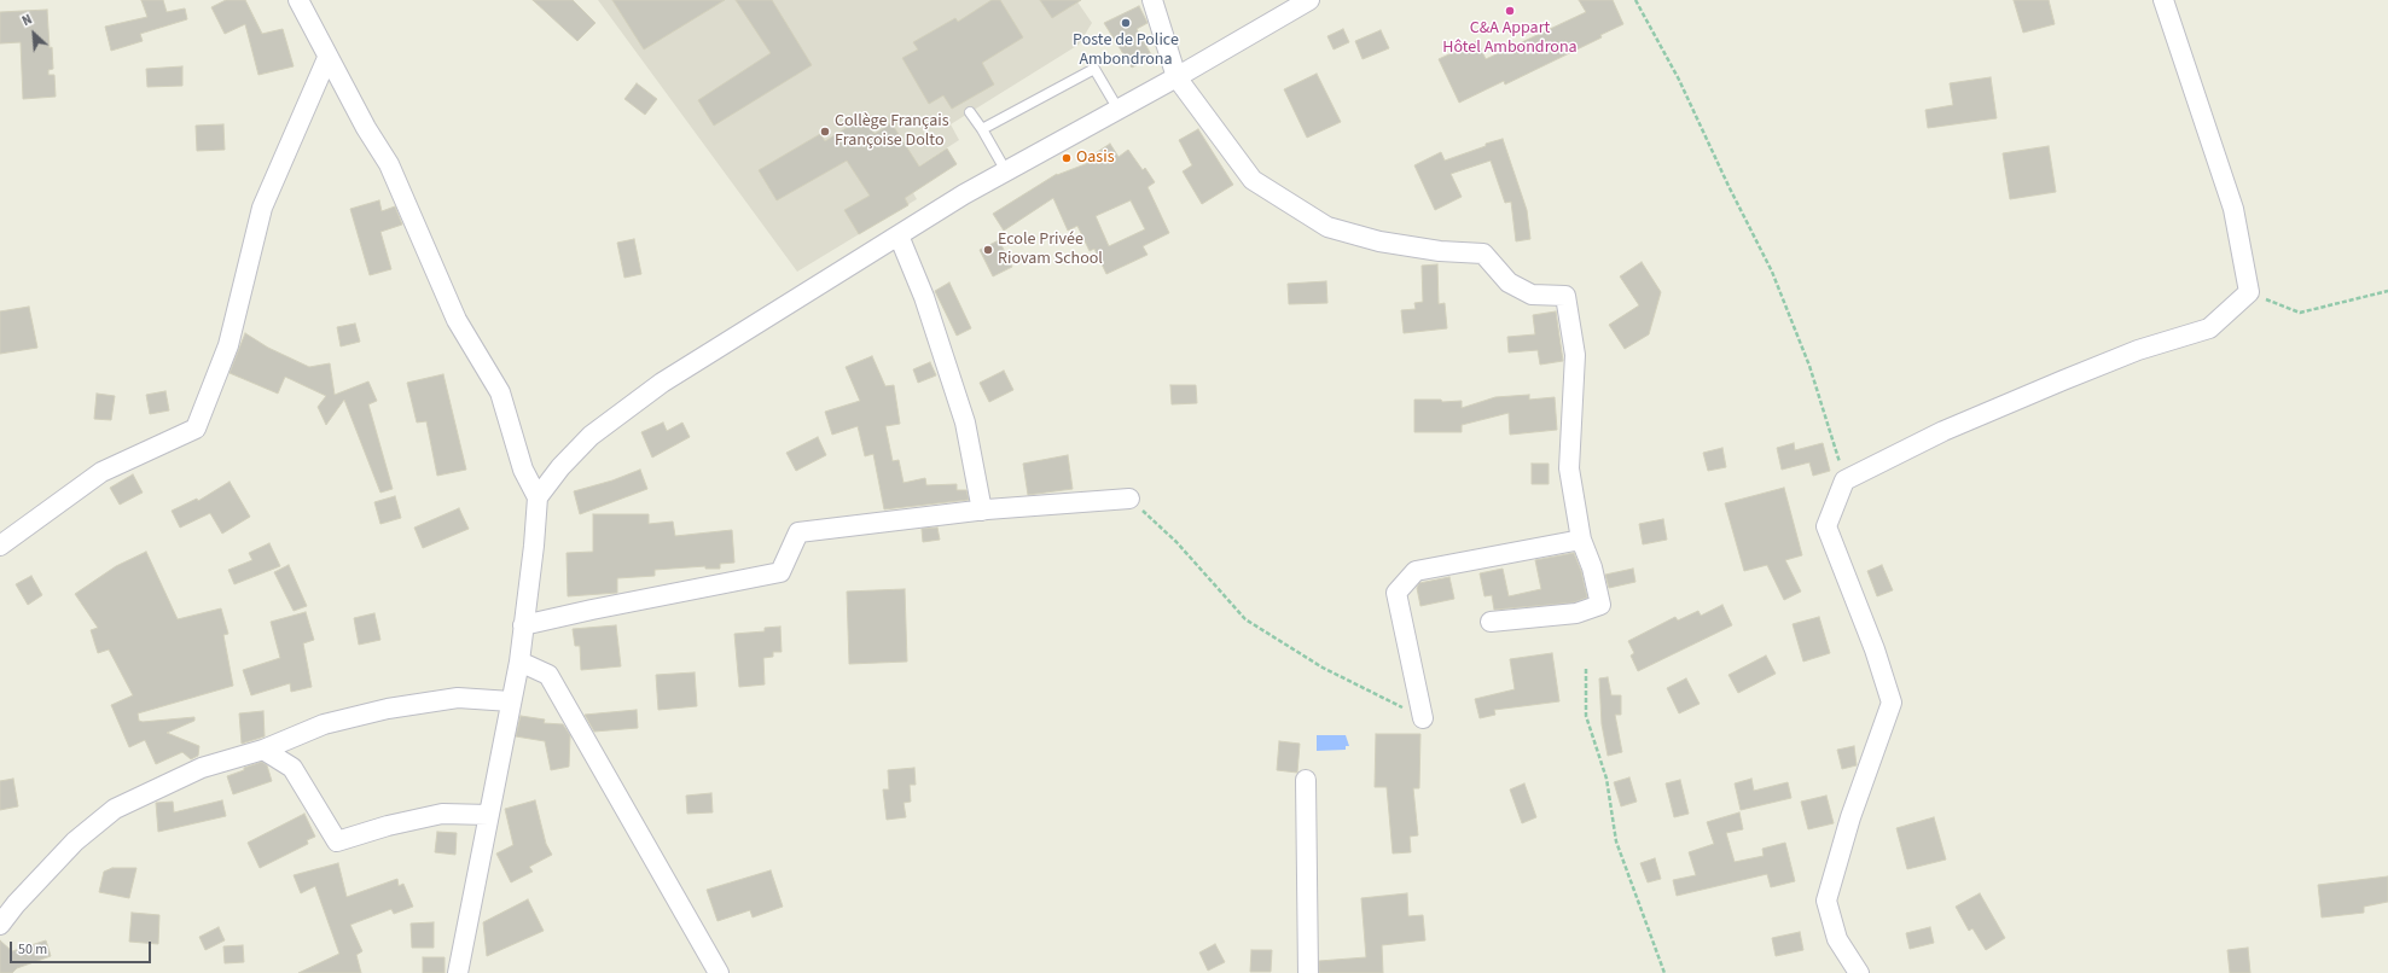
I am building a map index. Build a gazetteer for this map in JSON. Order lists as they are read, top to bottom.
{
  "places": [
    "C&A Appart Hôtel Ambondrona",
    "Poste de Police Ambondrona",
    "Collège Français Françoise Dolto",
    "Oasis",
    "Ecole Privée Riovam School"
  ],
  "scale_bar": "50 m",
  "north": "top left"
}
